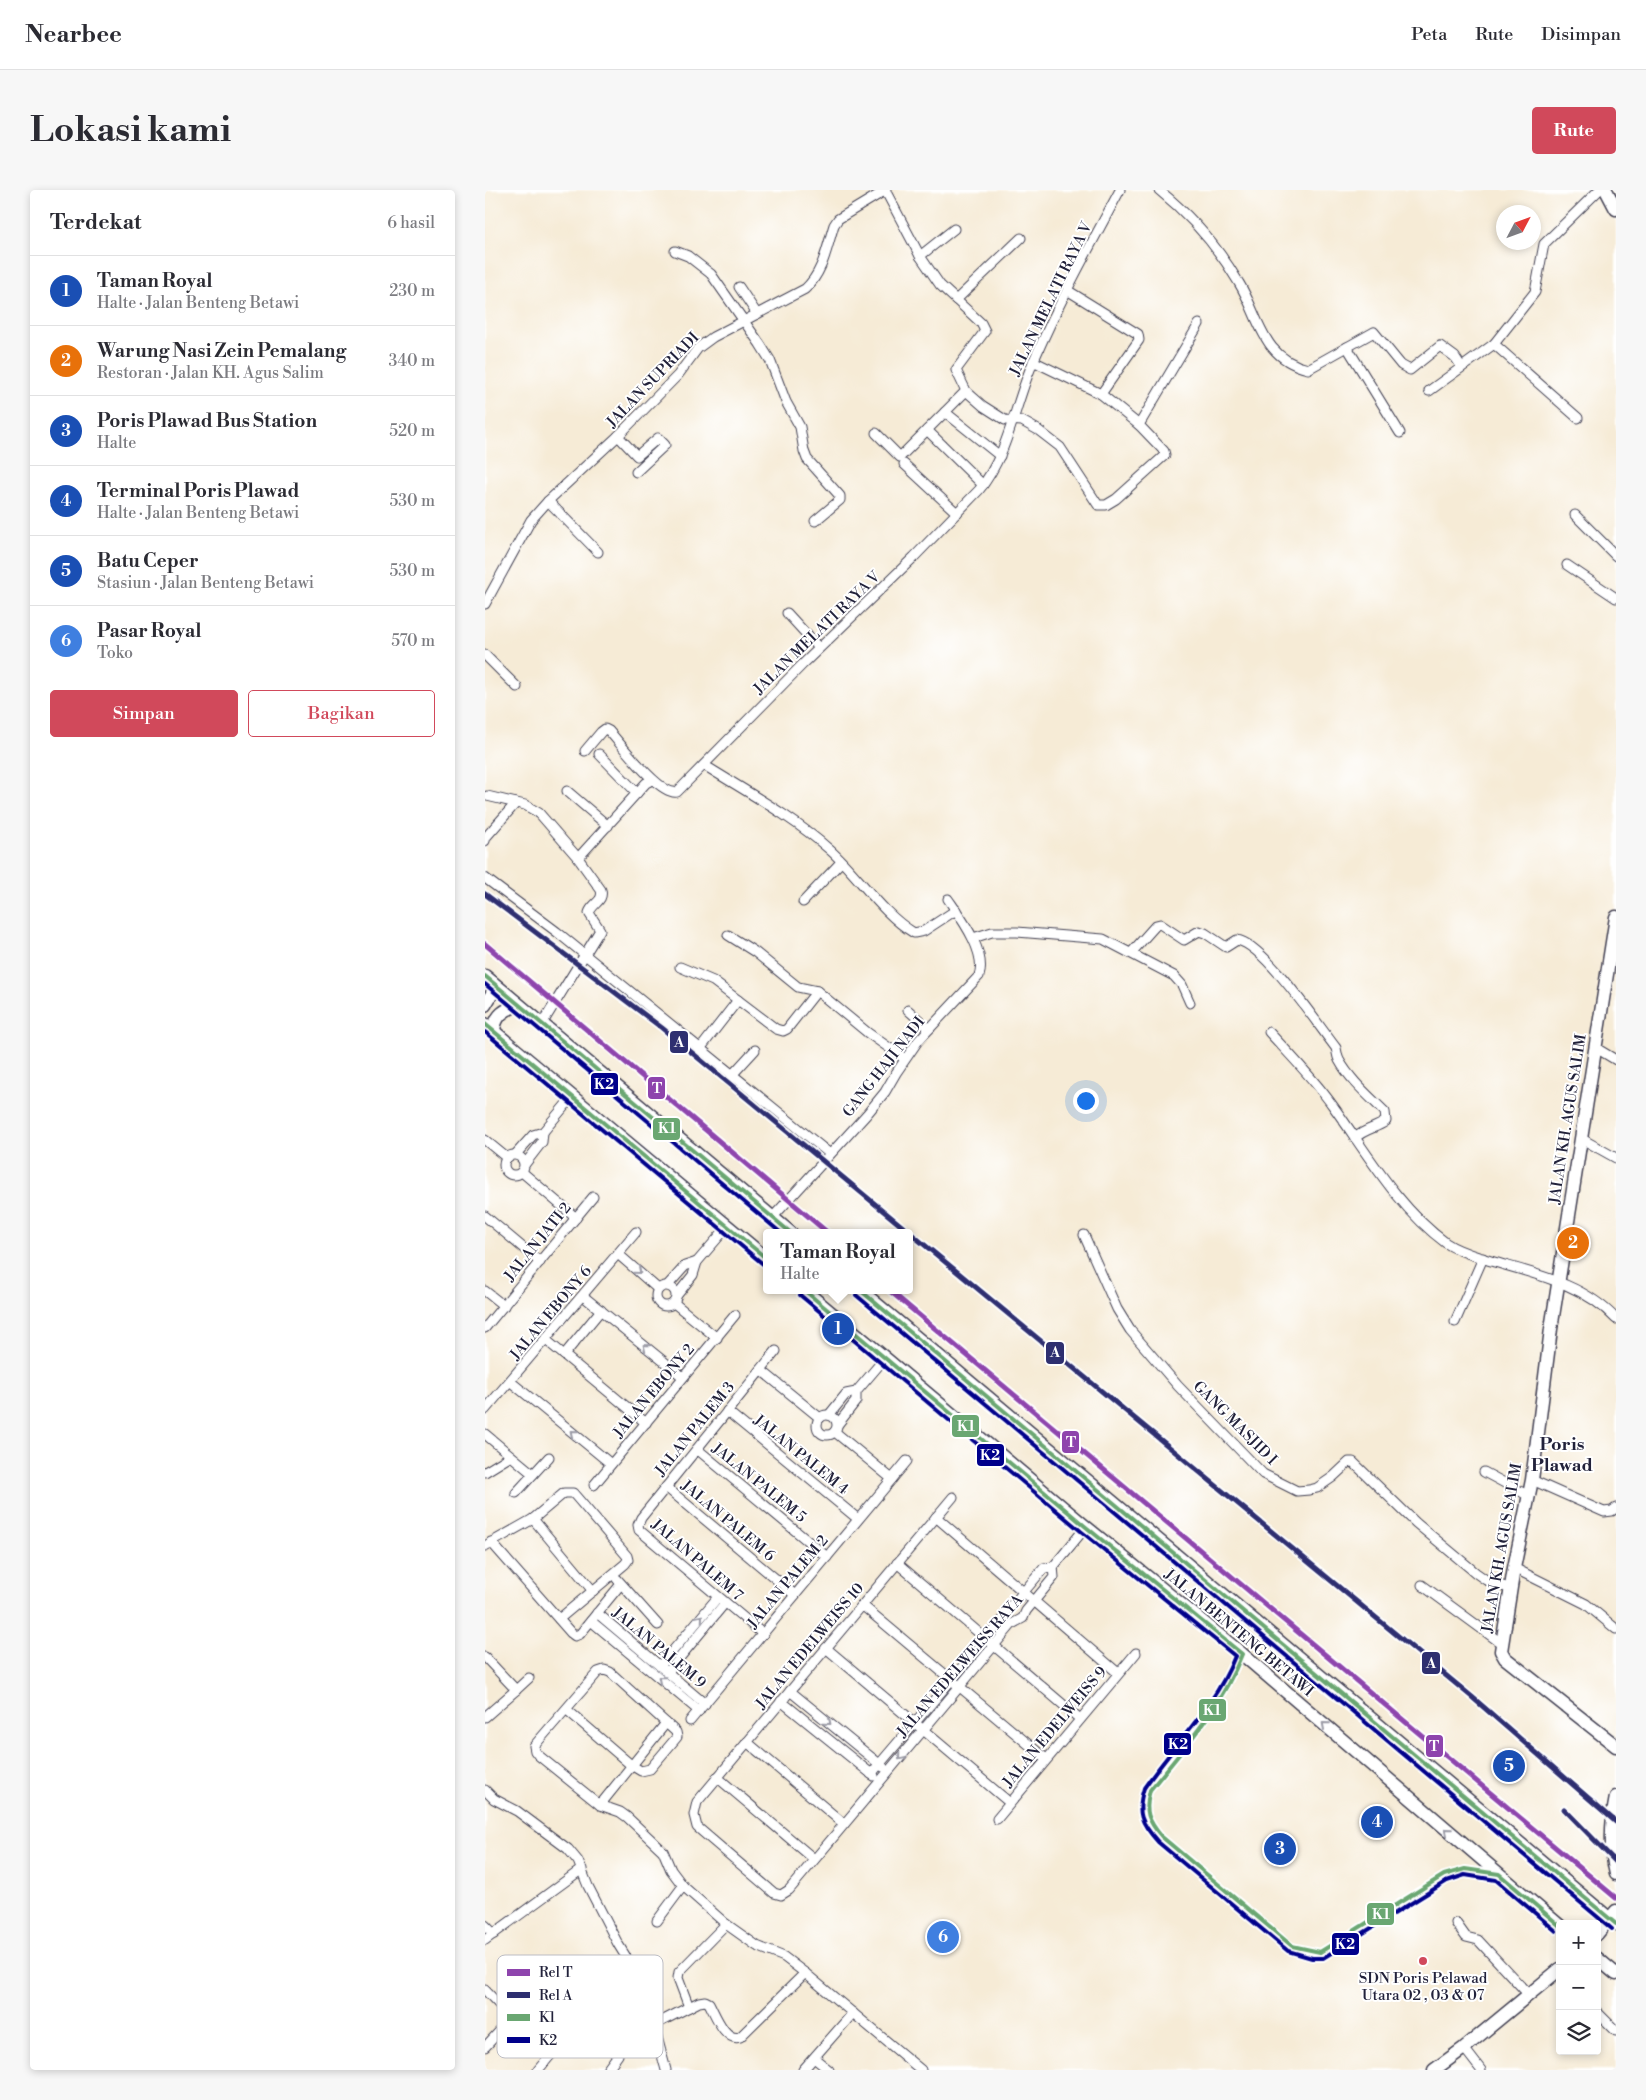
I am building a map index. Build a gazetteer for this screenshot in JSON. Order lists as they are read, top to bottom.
{
  "streets": {
    "main road": ["JALAN KH. AGUS SALIM", "JALAN BENTENG BETAWI"],
    "street": [
      "JALAN MELATI RAYA V",
      "JALAN SUPRIADI",
      "GANG HAJI NADI",
      "JALAN JATI 2",
      "JALAN EBONY 6",
      "JALAN EBONY 2",
      "GANG MASJID I",
      "JALAN PALEM 3",
      "JALAN PALEM 4",
      "JALAN PALEM 5",
      "JALAN PALEM 6",
      "JALAN PALEM 7",
      "JALAN PALEM 2",
      "JALAN EDELWEISS 10",
      "JALAN PALEM 9",
      "JALAN EDELWEISS RAYA",
      "JALAN EDELWEISS 9"
    ]
  },
  "crossings": [
    ["JALAN KH. AGUS SALIM", "GANG MASJID I"],
    ["JALAN PALEM 3", "JALAN PALEM 4"],
    ["JALAN PALEM 3", "JALAN PALEM 5"],
    ["JALAN PALEM 3", "JALAN PALEM 6"],
    ["JALAN PALEM 3", "JALAN PALEM 7"],
    ["JALAN PALEM 4", "JALAN PALEM 2"],
    ["JALAN PALEM 5", "JALAN PALEM 2"],
    ["JALAN PALEM 6", "JALAN PALEM 2"],
    ["JALAN PALEM 7", "JALAN PALEM 2"],
    ["JALAN PALEM 2", "JALAN PALEM 9"],
    ["JALAN BENTENG BETAWI", "JALAN EDELWEISS RAYA"],
    ["JALAN EDELWEISS 10", "JALAN EDELWEISS RAYA"]
  ],
  "districts": ["Poris Plawad"],
  "places": ["SDN Poris Pelawad Utara 02 , 03 & 07"],
  "lines": [
    "rail line A",
    "rail line T",
    "transit line K1",
    "transit line K2"
  ],
  "legend": [
    "Rel T",
    "Rel A",
    "K1",
    "K2"
  ],
  "north": "top right",
  "page": {
    "header": "Nearbee",
    "nav": ["Peta", "Rute", "Disimpan"],
    "buttons": [
      "Rute",
      ["Simpan", "Bagikan"]
    ],
    "title": "Lokasi kami",
    "heading": ["Terdekat", "6 hasil"],
    "list": [
      {
        "mark": "1",
        "name": "Taman Royal",
        "note": "Halte · Jalan Benteng Betawi",
        "value": "230 m"
      },
      {
        "mark": "2",
        "name": "Warung Nasi Zein Pemalang",
        "note": "Restoran · Jalan KH. Agus Salim",
        "value": "340 m"
      },
      {
        "mark": "3",
        "name": "Poris Plawad Bus Station",
        "note": "Halte",
        "value": "520 m"
      },
      {
        "mark": "4",
        "name": "Terminal Poris Plawad",
        "note": "Halte · Jalan Benteng Betawi",
        "value": "530 m"
      },
      {
        "mark": "5",
        "name": "Batu Ceper",
        "note": "Stasiun · Jalan Benteng Betawi",
        "value": "530 m"
      },
      {
        "mark": "6",
        "name": "Pasar Royal",
        "note": "Toko",
        "value": "570 m"
      }
    ],
    "pins": [
      "2",
      "1",
      "5",
      "4",
      "3",
      "6"
    ],
    "popup": ["Taman Royal", "Halte"],
    "map_buttons": ["+", "−"]
  }
}
